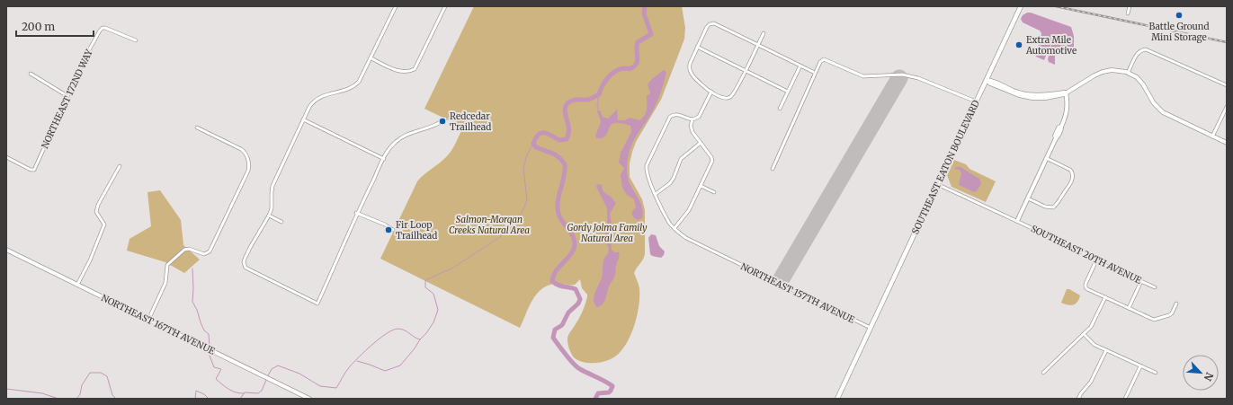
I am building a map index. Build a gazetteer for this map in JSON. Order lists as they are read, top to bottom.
{
  "streets": {
    "main road": ["SOUTHEAST EATON BOULEVARD"],
    "street": [
      "NORTHEAST 172ND WAY",
      "SOUTHEAST 20TH AVENUE",
      "NORTHEAST 157TH AVENUE",
      "NORTHEAST 167TH AVENUE"
    ]
  },
  "crossings": [
    ["SOUTHEAST EATON BOULEVARD", "SOUTHEAST 20TH AVENUE"],
    ["SOUTHEAST EATON BOULEVARD", "NORTHEAST 157TH AVENUE"]
  ],
  "parks": ["Salmon-Morgan Creeks Natural Area", "Gordy Jolma Family Natural Area"],
  "places": [
    "Battle Ground Mini Storage",
    "Extra Mile Automotive",
    "Redcedar Trailhead",
    "Fir Loop Trailhead"
  ],
  "scale_bar": "200 m",
  "north": "bottom right"
}
